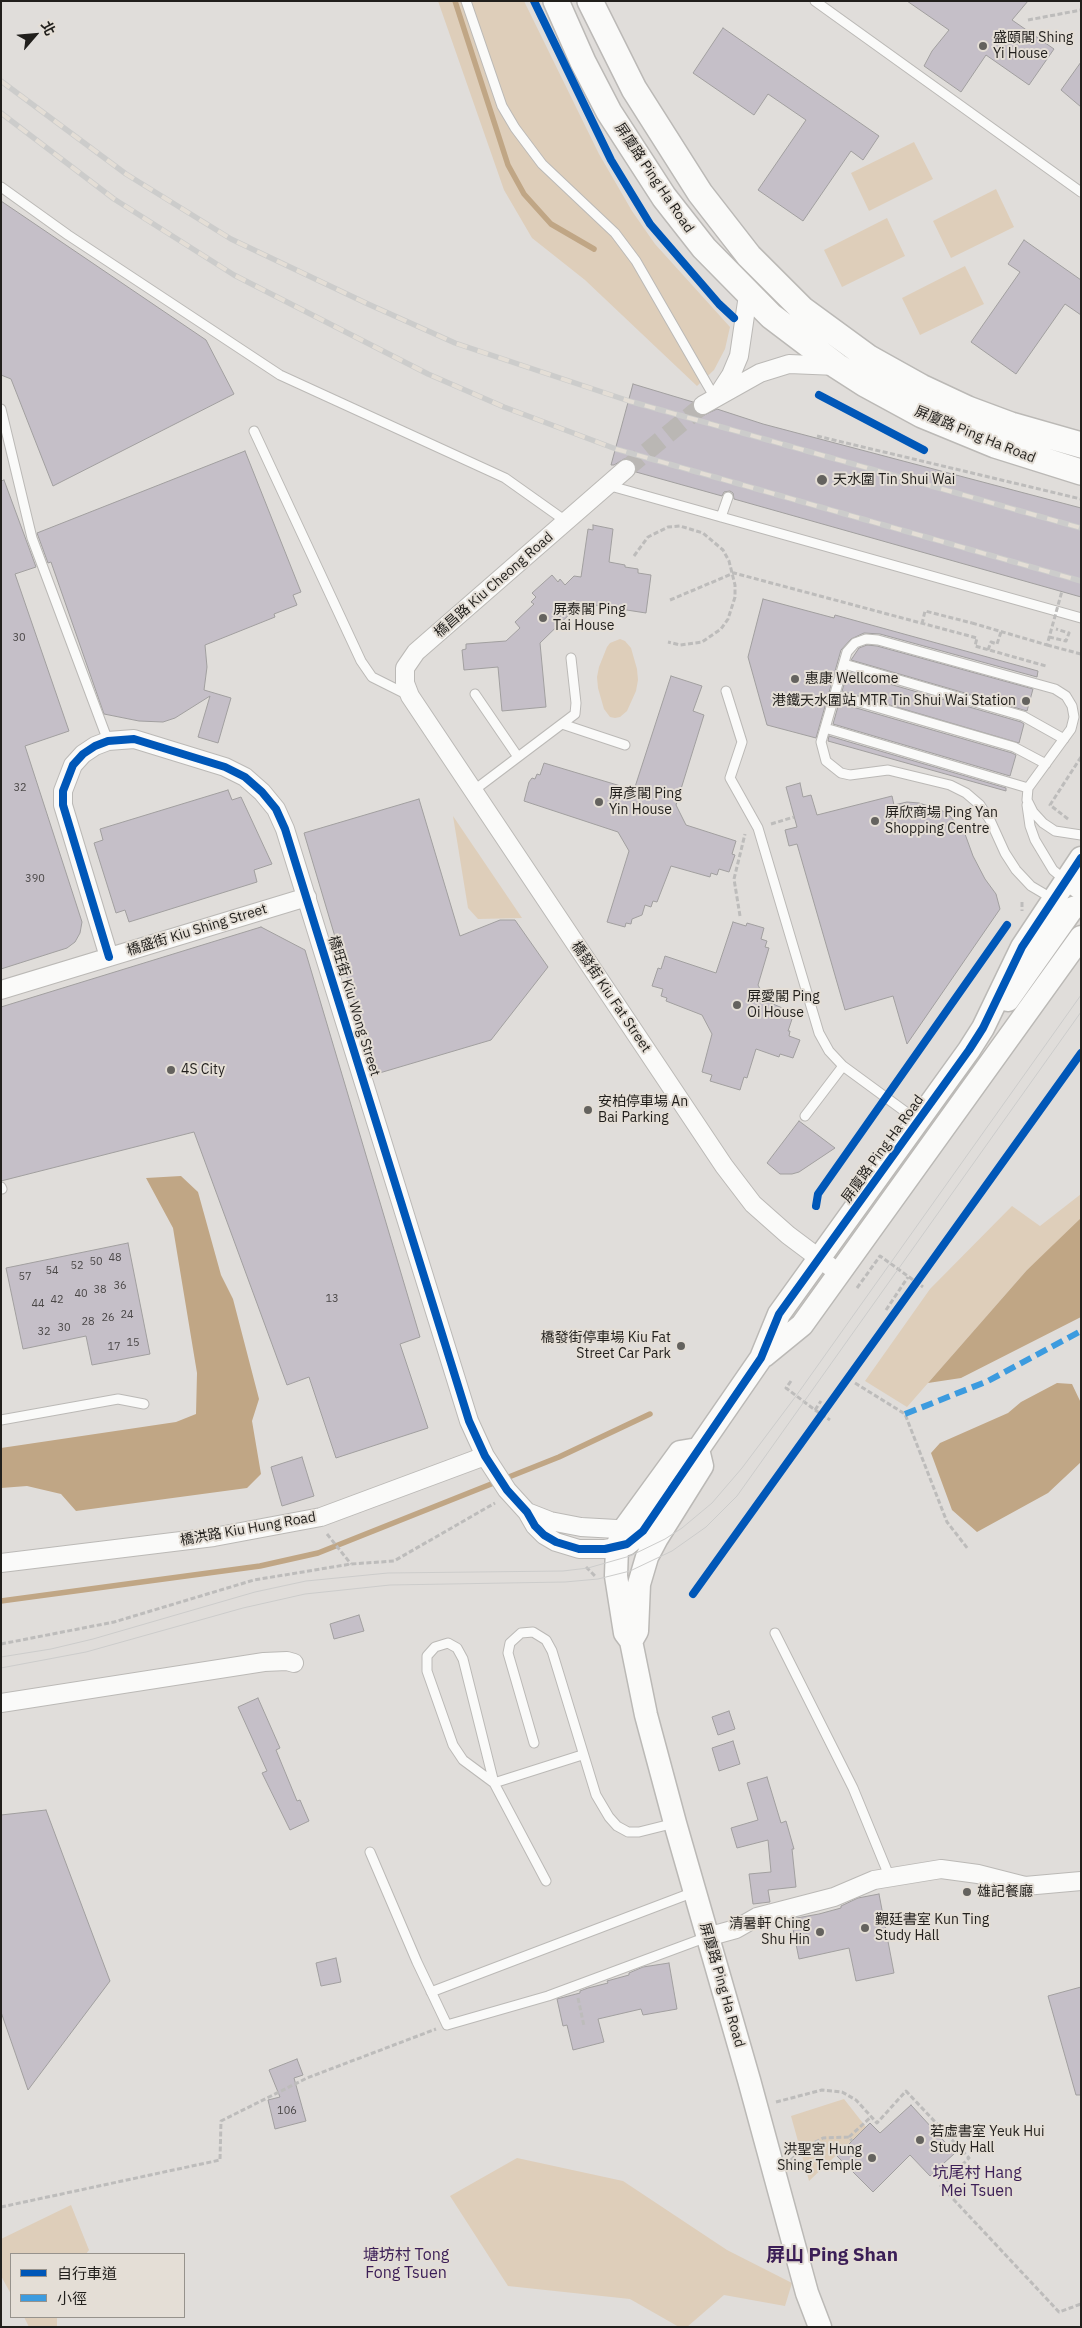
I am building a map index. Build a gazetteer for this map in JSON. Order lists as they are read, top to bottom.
{
  "streets": {
    "main road": ["屏廈路 Ping Ha Road"],
    "street": [
      "橋昌路 Kiu Cheong Road",
      "橋盛街 Kiu Shing Street",
      "橋發街 Kiu Fat Street",
      "橋旺街 Kiu Wong Street",
      "橋洪路 Kiu Hung Road"
    ]
  },
  "crossings": [
    ["屏廈路 Ping Ha Road", "橋發街 Kiu Fat Street"],
    ["屏廈路 Ping Ha Road", "橋旺街 Kiu Wong Street"],
    ["橋昌路 Kiu Cheong Road", "橋發街 Kiu Fat Street"],
    ["橋盛街 Kiu Shing Street", "橋旺街 Kiu Wong Street"],
    ["橋旺街 Kiu Wong Street", "橋洪路 Kiu Hung Road"]
  ],
  "districts": ["坑尾村 Hang Mei Tsuen", "塘坊村 Tong Fong Tsuen", "屏山 Ping Shan"],
  "places": [
    "盛頤閣 Shing Yi House",
    "天水圍 Tin Shui Wai",
    "屏泰閣 Ping Tai House",
    "惠康 Wellcome",
    "港鐵天水圍站 MTR Tin Shui Wai Station",
    "屏彥閣 Ping Yin House",
    "屏欣商場 Ping Yan Shopping Centre",
    "屏愛閣 Ping Oi House",
    "4S City",
    "安柏停車場 An Bai Parking",
    "橋發街停車場 Kiu Fat Street Car Park",
    "雄記餐廳",
    "覲廷書室 Kun Ting Study Hall",
    "清暑軒 Ching Shu Hin",
    "若虛書室 Yeuk Hui Study Hall",
    "洪聖宮 Hung Shing Temple"
  ],
  "house_numbers": [
    "30",
    "32",
    "390",
    "48",
    "50",
    "52",
    "54",
    "57",
    "36",
    "38",
    "40",
    "13",
    "42",
    "44",
    "24",
    "26",
    "28",
    "30",
    "32",
    "15",
    "17",
    "106"
  ],
  "legend": ["自行車道", "小徑"],
  "north": "top right"
}
